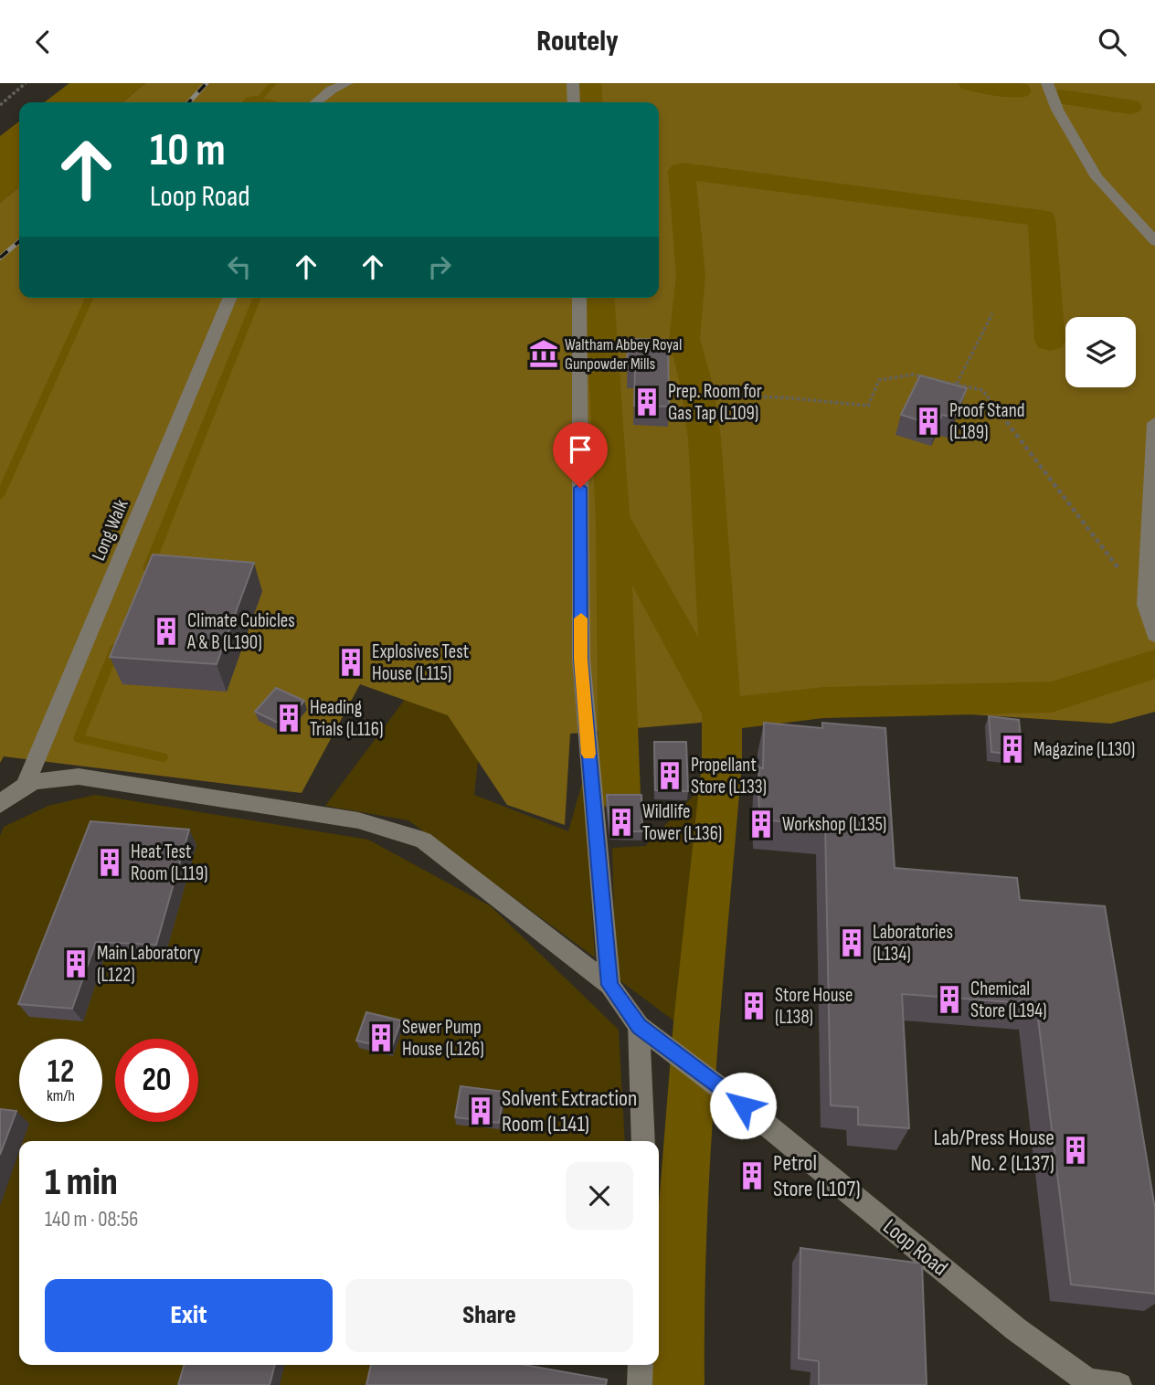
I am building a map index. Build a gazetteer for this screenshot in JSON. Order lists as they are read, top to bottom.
{
  "streets": {
    "street": ["Long Walk", "Loop Road"]
  },
  "places": {
    "museum": ["Waltham Abbey Royal Gunpowder Mills"],
    "building": [
      "Prep. Room for Gas Tap (L109)",
      "Proof Stand (L189)",
      "Climate Cubicles A & B (L190)",
      "Explosives Test House (L115)",
      "Heading Trials (L116)",
      "Magazine (L130)",
      "Propellant Store (L133)",
      "Wildlife Tower (L136)",
      "Workshop (L135)",
      "Heat Test Room (L119)",
      "Laboratories (L134)",
      "Main Laboratory (L122)",
      "Chemical Store (L194)",
      "Store House (L138)",
      "Sewer Pump House (L126)",
      "Solvent Extraction Room (L141)",
      "Lab/Press House No. 2 (L137)",
      "Petrol Store (L107)"
    ]
  },
  "page": {
    "header": "Routely",
    "turn": ["10 m", "Loop Road"],
    "speed": "12 km/h",
    "limit": "20",
    "heading": ["1 min", "140 m · 08:56"],
    "buttons": ["Exit", "Share"]
  }
}
